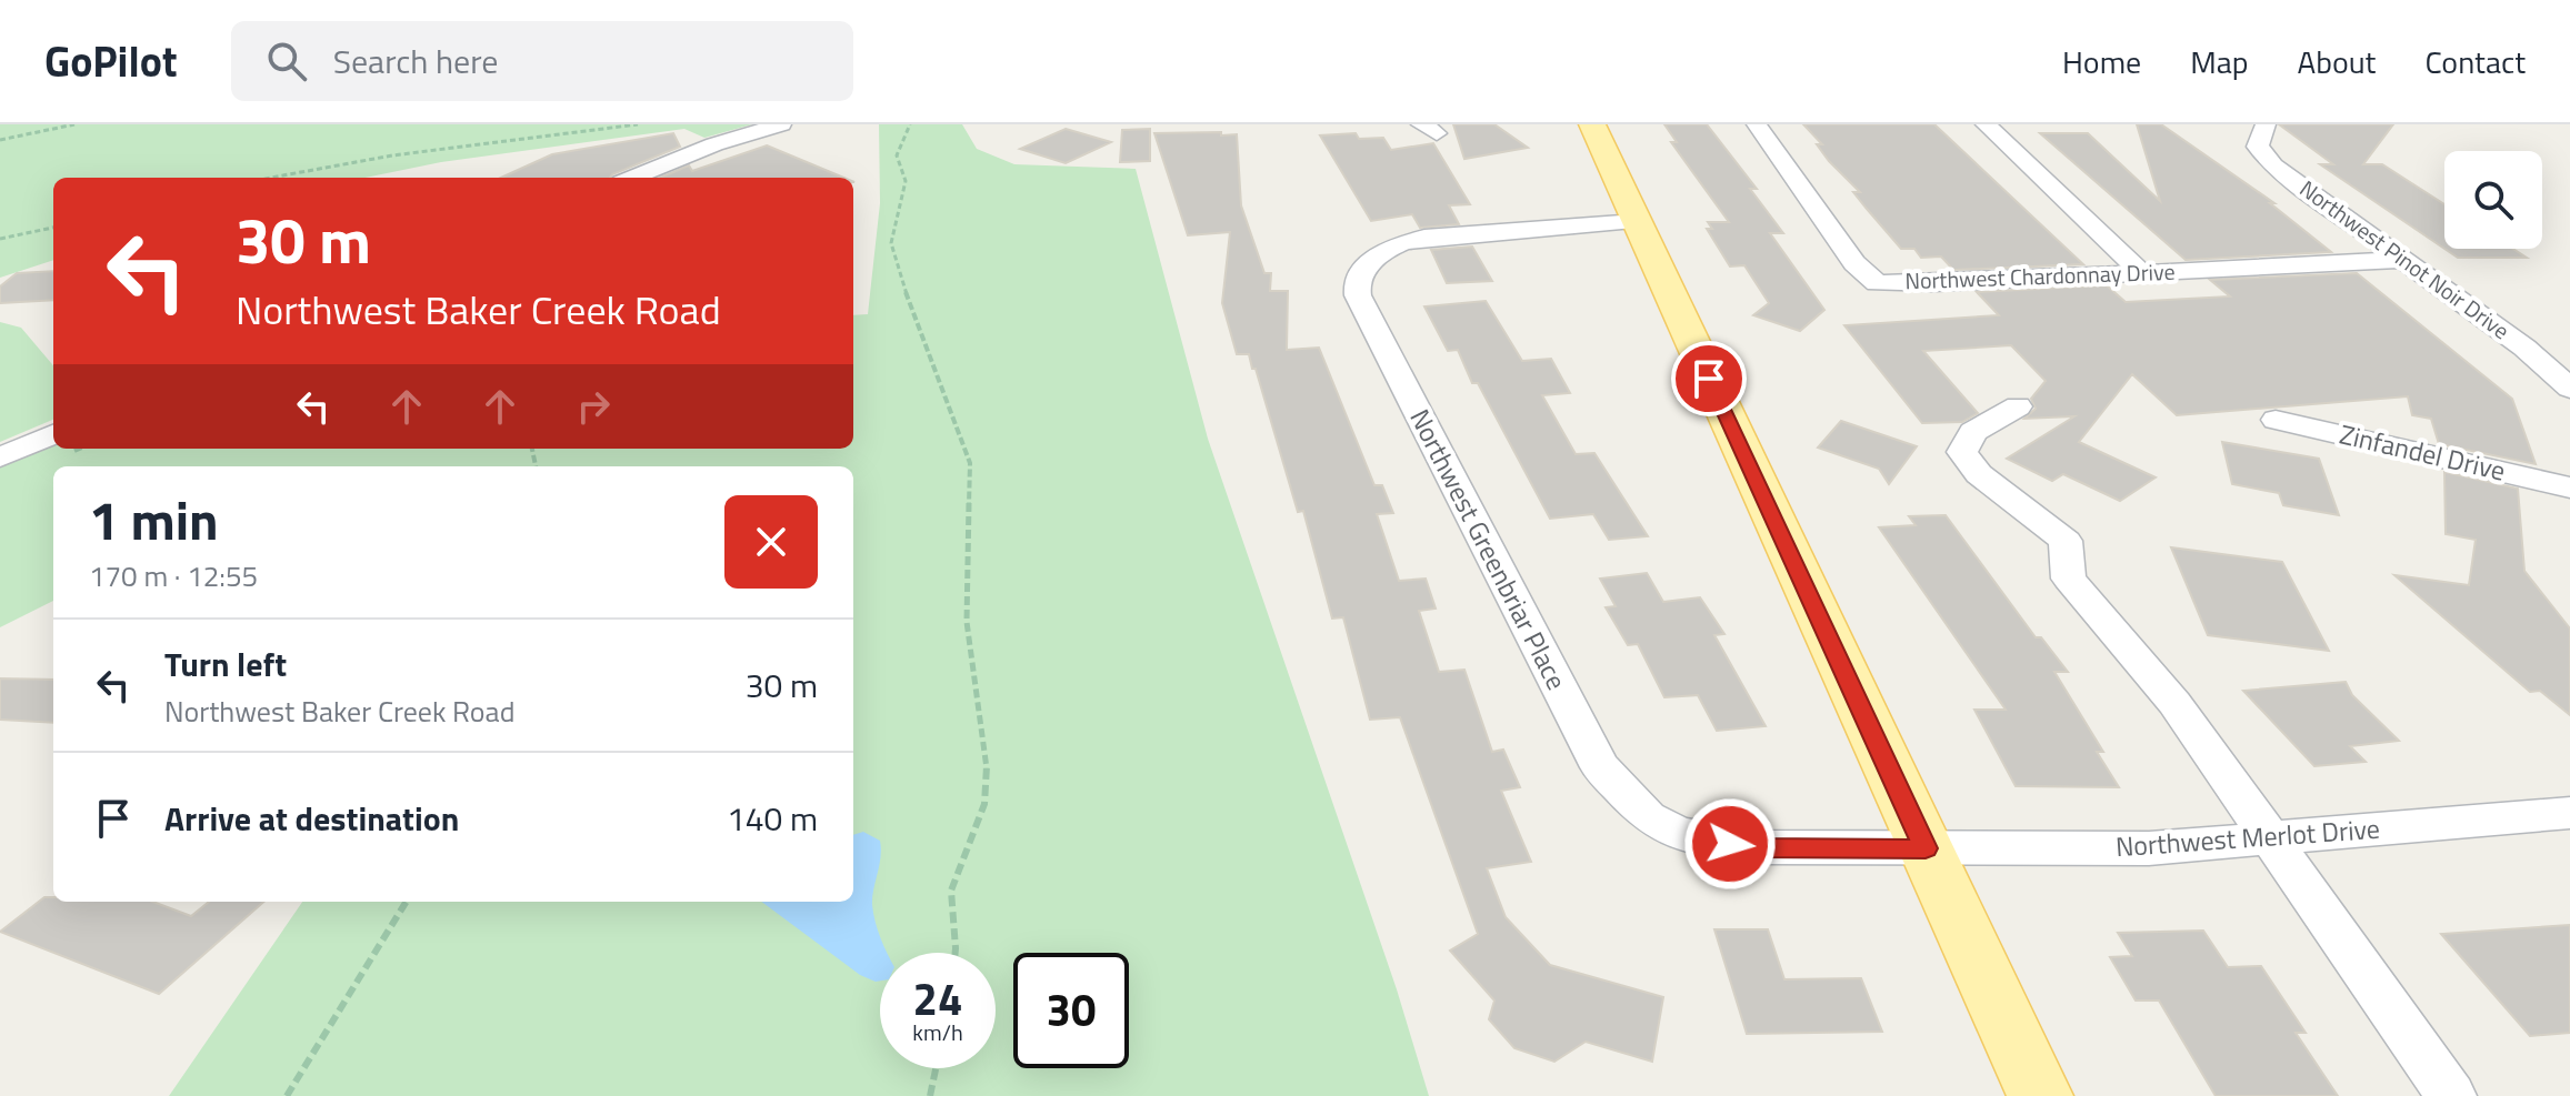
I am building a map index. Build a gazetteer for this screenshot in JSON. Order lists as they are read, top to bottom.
{
  "streets": {
    "street": [
      "Northwest Pinot Noir Drive",
      "Northwest Chardonnay Drive",
      "Zinfandel Drive",
      "Northwest Greenbriar Place",
      "Northwest Merlot Drive"
    ]
  },
  "crossings": [
    ["Northwest Pinot Noir Drive", "Northwest Chardonnay Drive"],
    ["Northwest Greenbriar Place", "Northwest Merlot Drive"]
  ],
  "page": {
    "header": "GoPilot",
    "search": "Search here",
    "nav": [
      "Home",
      "Map",
      "About",
      "Contact"
    ],
    "turn": ["30 m", "Northwest Baker Creek Road"],
    "heading": ["1 min", "170 m · 12:55"],
    "list": [
      {
        "name": "Turn left",
        "note": "Northwest Baker Creek Road",
        "value": "30 m"
      },
      {
        "name": "Arrive at destination",
        "value": "140 m"
      }
    ],
    "speed": "24 km/h",
    "limit": "30"
  }
}
